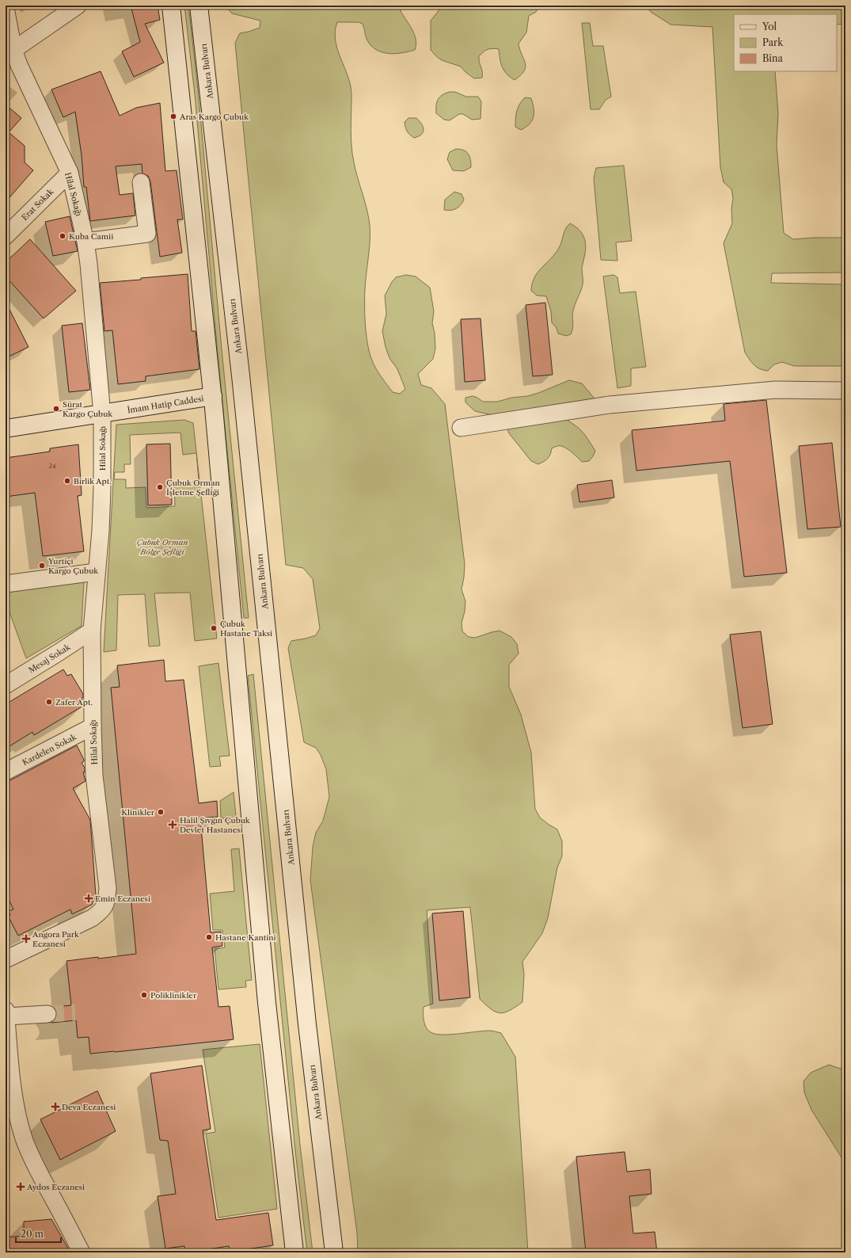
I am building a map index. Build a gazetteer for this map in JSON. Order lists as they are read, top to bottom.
{
  "streets": {
    "main road": ["Ankara Bulvarı", "İmam Hatip Caddesi"],
    "street": [
      "Hilal Sokağı",
      "Erat Sokak",
      "Mesaj Sokak",
      "Kardelen Sokak"
    ]
  },
  "crossings": [
    ["Hilal Sokağı", "Erat Sokak"],
    ["Hilal Sokağı", "İmam Hatip Caddesi"],
    ["Hilal Sokağı", "Mesaj Sokak"],
    ["Hilal Sokağı", "Kardelen Sokak"]
  ],
  "parks": ["Çubuk Orman Bölge Şefliği"],
  "places": {
    "other": [
      "Aras Kargo Çubuk",
      "Kuba Camii",
      "Sürat Kargo Çubuk",
      "Birlik Apt.",
      "Çubuk Orman İşletme Şefliği",
      "Yurtiçi Kargo Çubuk",
      "Çubuk Hastane Taksi",
      "Zafer Apt.",
      "Klinikler",
      "Hastane Kantini",
      "Poliklinikler"
    ],
    "health": [
      "Halil Şıvgın Çubuk Devlet Hastanesi",
      "Emin Eczanesi",
      "Angora Park Eczanesi",
      "Deva Eczanesi",
      "Aydos Eczanesi"
    ]
  },
  "house_numbers": ["24"],
  "legend": ["Yol", "Park", "Bina"],
  "scale_bar": "20 m"
}
